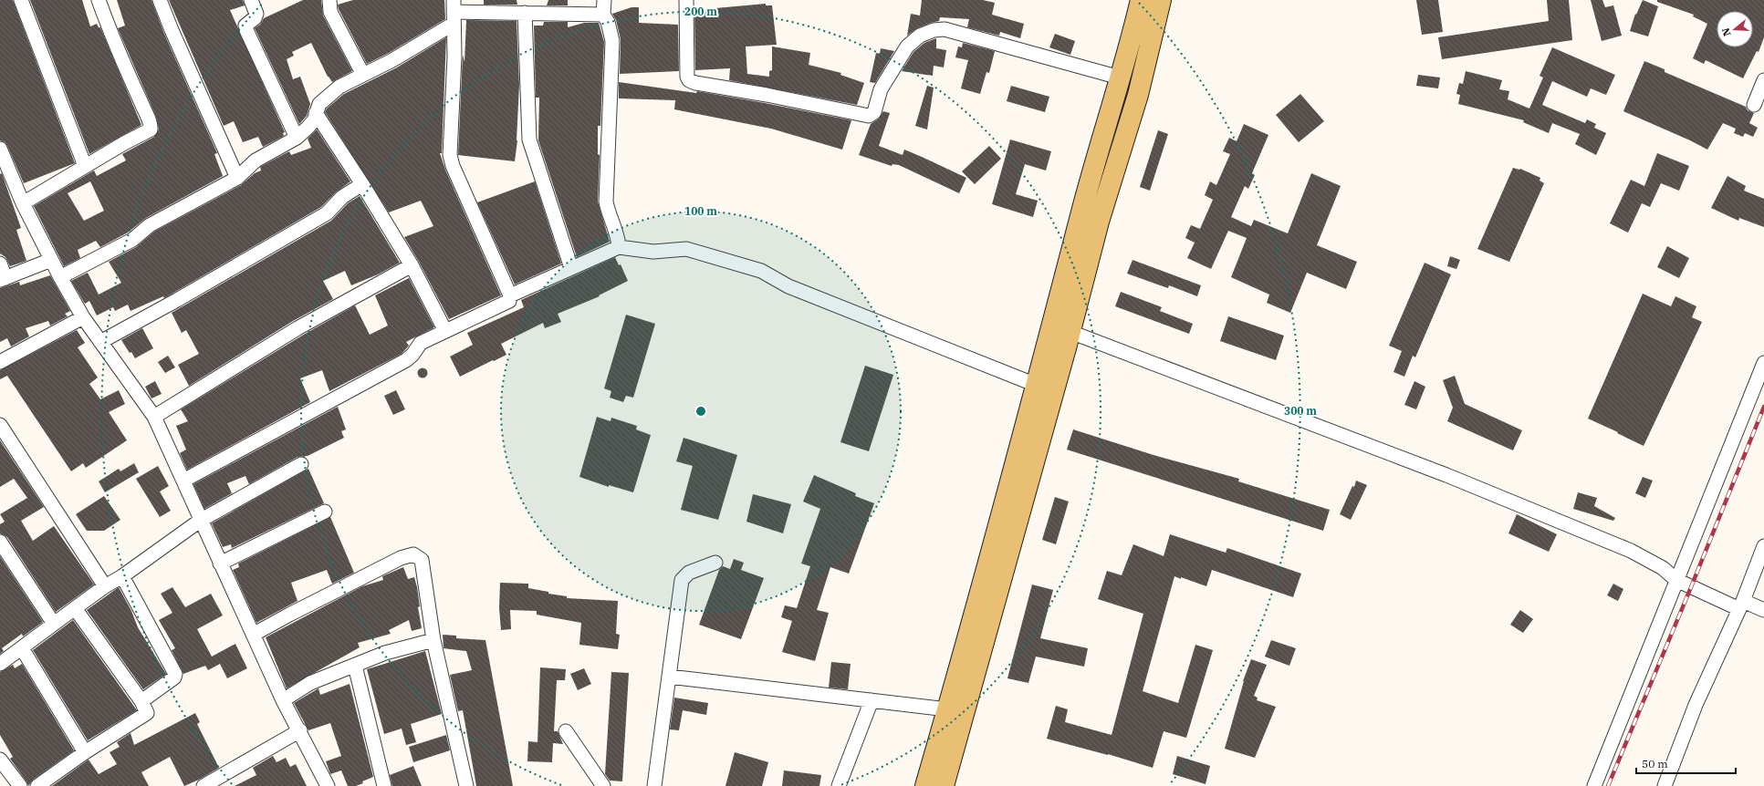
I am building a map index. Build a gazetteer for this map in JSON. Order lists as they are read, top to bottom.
{
  "scale_bar": "50 m",
  "north": "left",
  "rings": ["200 m", "100 m", "300 m"]
}
